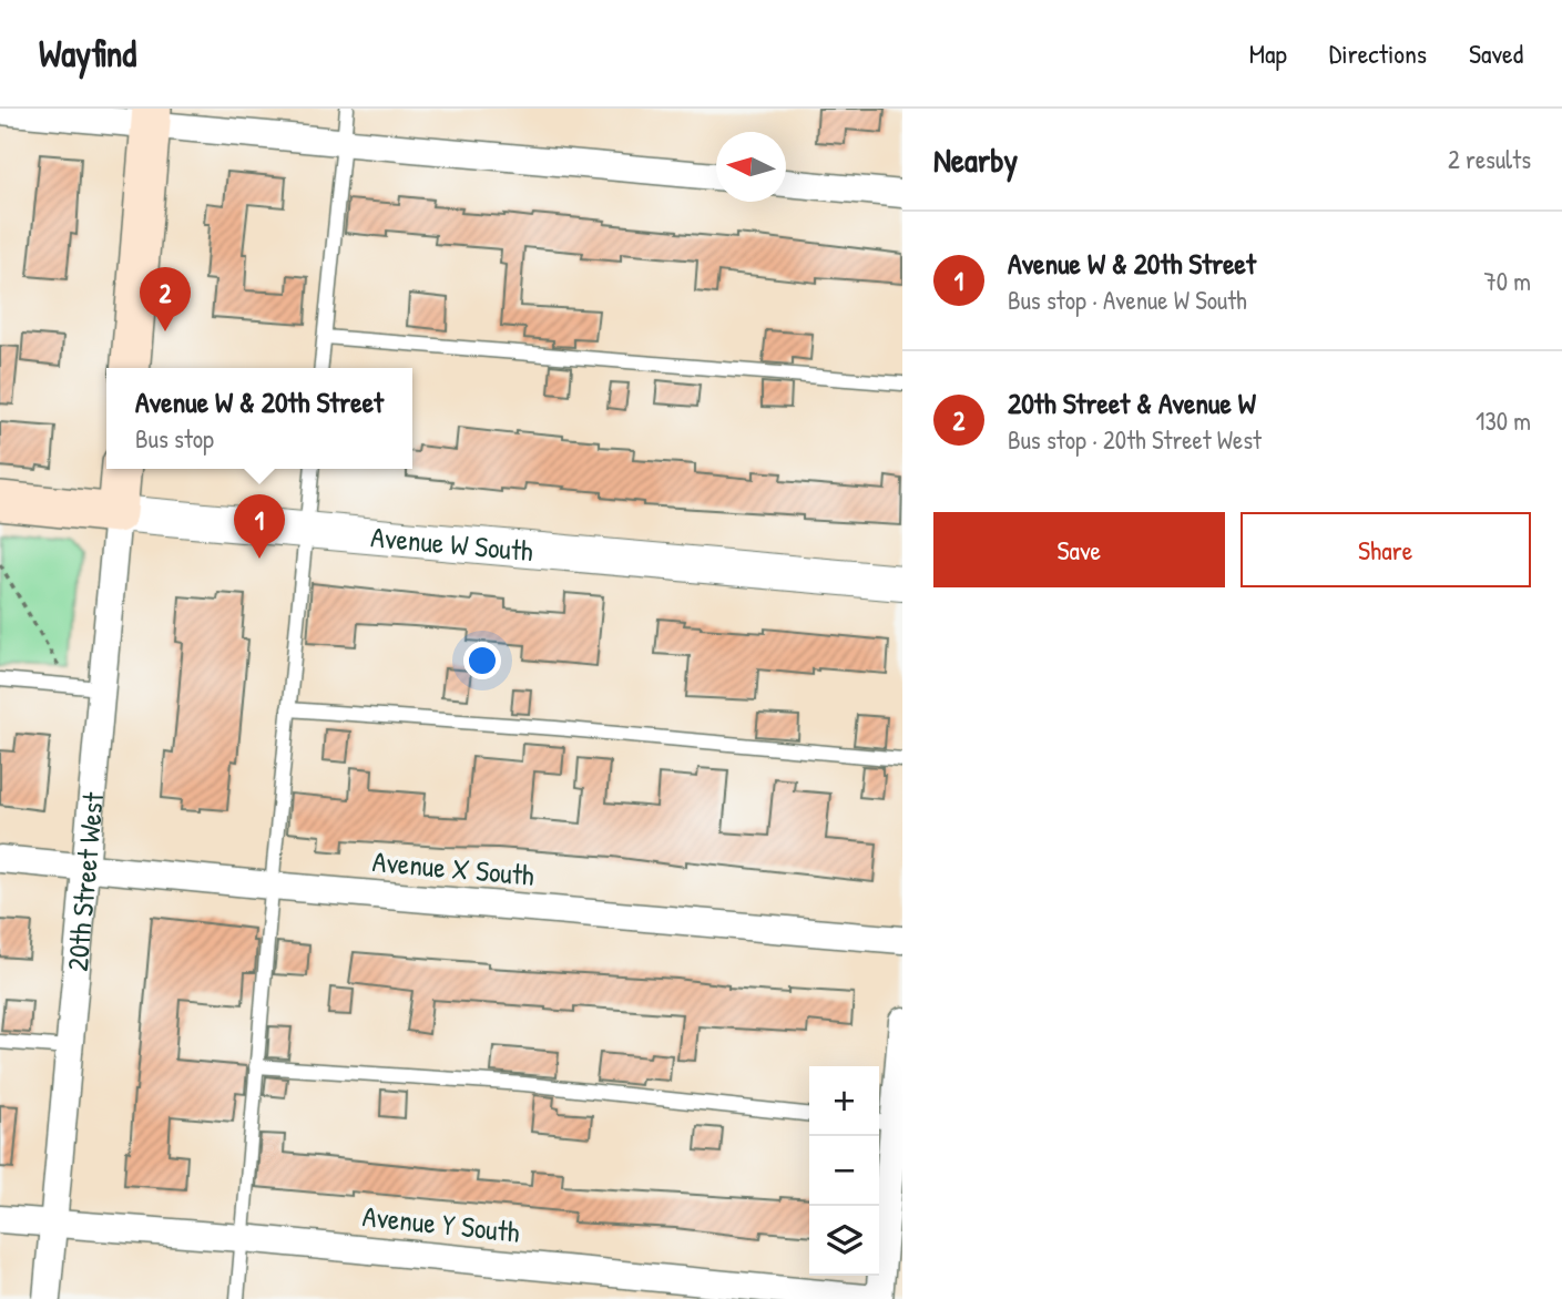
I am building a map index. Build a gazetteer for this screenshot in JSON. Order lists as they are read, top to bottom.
{
  "streets": {
    "main road": ["Avenue W South", "20th Street West"],
    "street": ["Avenue X South", "Avenue Y South"]
  },
  "crossings": [
    ["Avenue W South", "20th Street West"],
    ["Avenue X South", "20th Street West"],
    ["20th Street West", "Avenue Y South"]
  ],
  "north": "left",
  "page": {
    "header": "Wayfind",
    "nav": ["Map", "Directions", "Saved"],
    "heading": ["Nearby", "2 results"],
    "list": [
      {
        "mark": "1",
        "name": "Avenue W & 20th Street",
        "note": "Bus stop · Avenue W South",
        "value": "70 m"
      },
      {
        "mark": "2",
        "name": "20th Street & Avenue W",
        "note": "Bus stop · 20th Street West",
        "value": "130 m"
      }
    ],
    "pins": ["2", "1"],
    "popup": ["Avenue W & 20th Street", "Bus stop"],
    "buttons": ["Save", "Share"],
    "map_buttons": ["+", "−"]
  }
}
